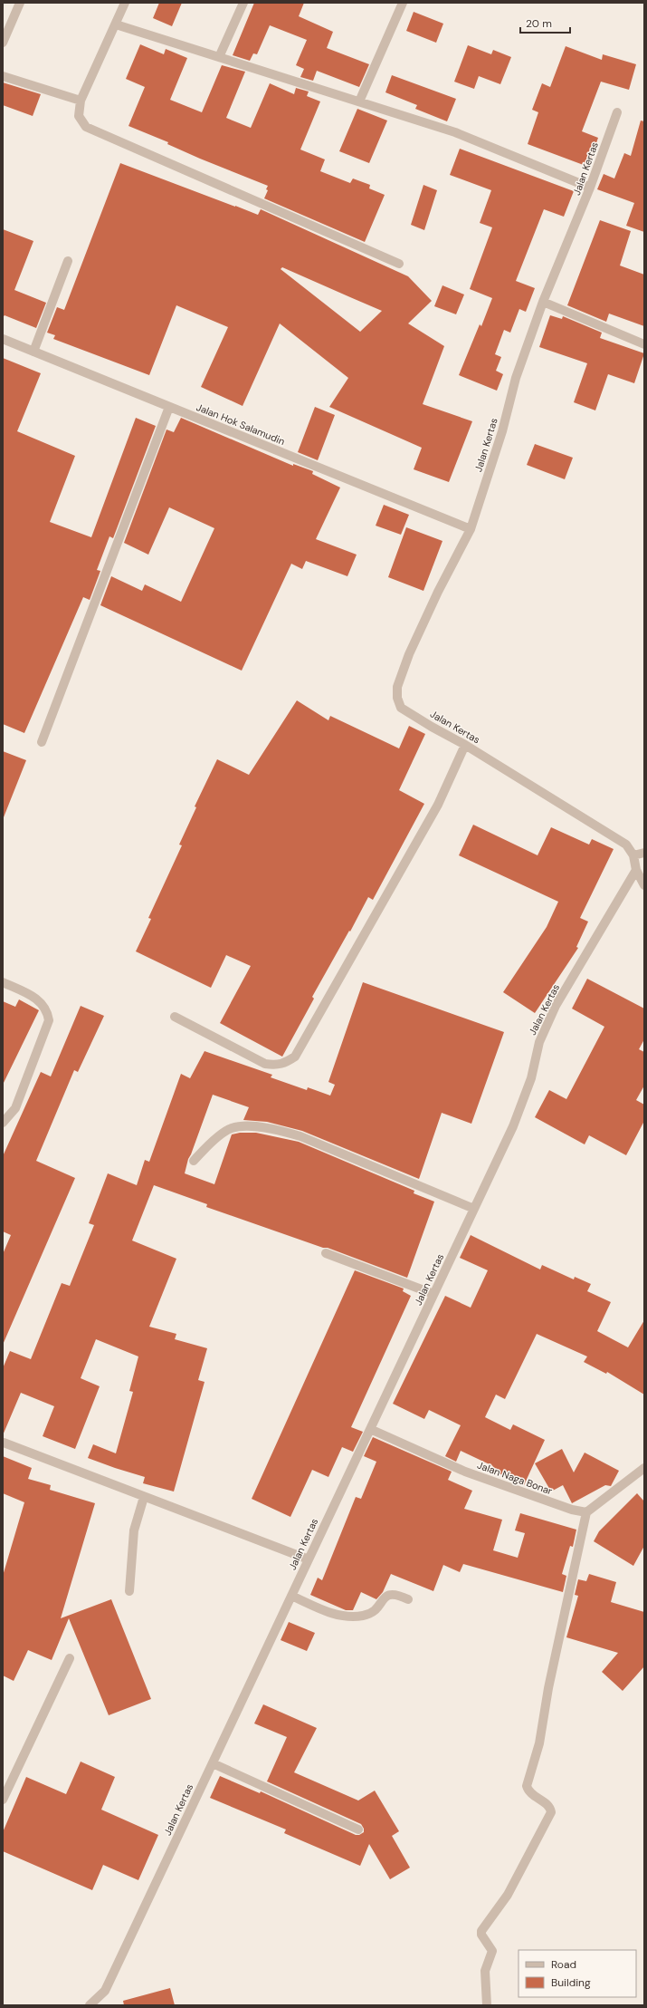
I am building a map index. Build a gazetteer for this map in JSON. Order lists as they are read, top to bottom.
{
  "streets": {
    "street": ["Jalan Kertas", "Jalan Hok Salamudin", "Jalan Naga Bonar"]
  },
  "crossings": [
    ["Jalan Kertas", "Jalan Hok Salamudin"],
    ["Jalan Kertas", "Jalan Naga Bonar"]
  ],
  "legend": ["Road", "Building"],
  "scale_bar": "20 m"
}
